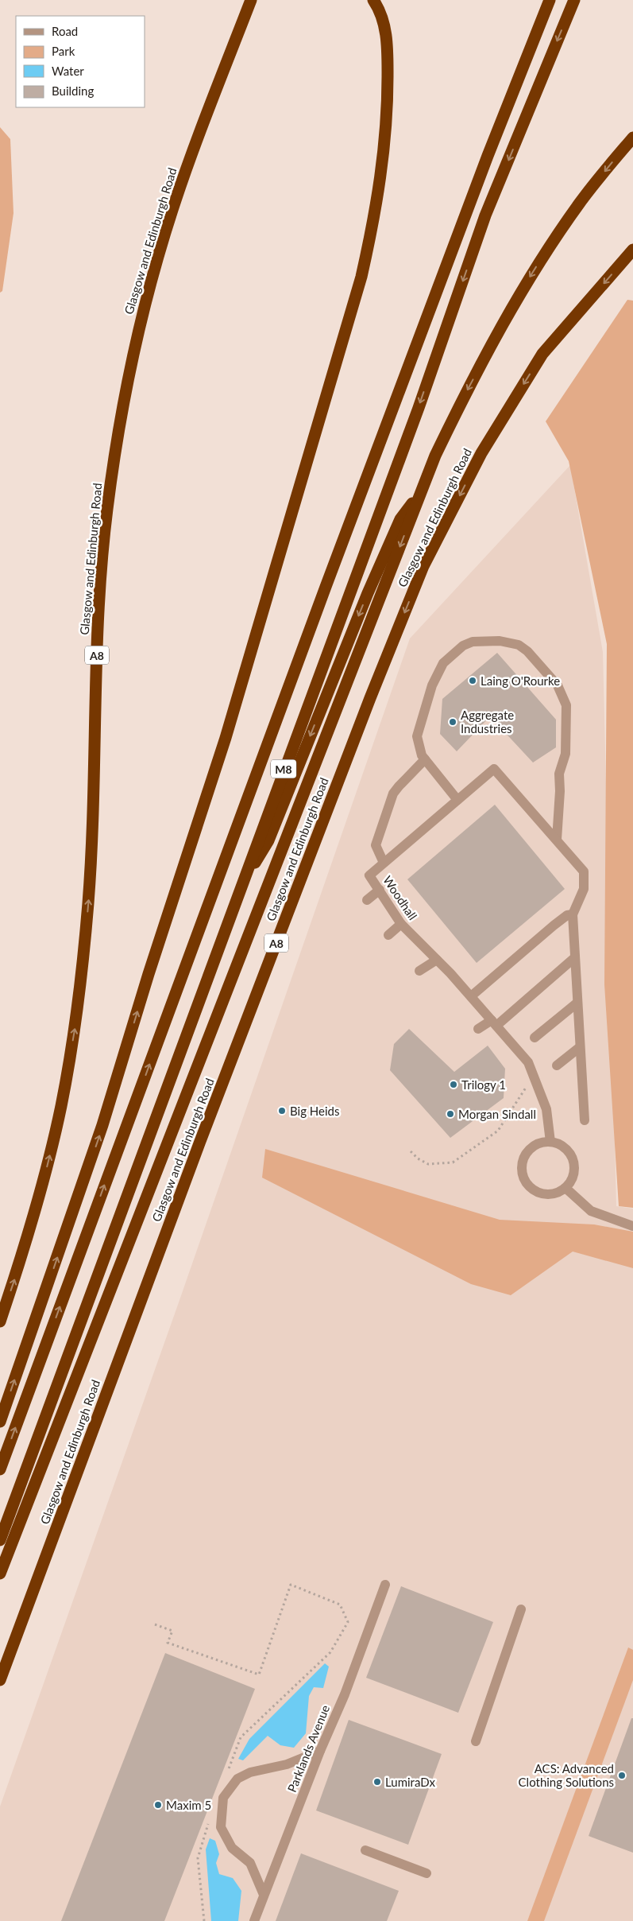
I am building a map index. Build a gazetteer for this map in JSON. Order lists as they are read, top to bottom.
{
  "streets": {
    "highway": ["Glasgow and Edinburgh Road", "A8", "M8"],
    "street": ["Woodhall", "Parklands Avenue"]
  },
  "places": [
    "Laing O'Rourke",
    "Aggregate Industries",
    "Trilogy 1",
    "Big Heids",
    "Morgan Sindall",
    "ACS: Advanced Clothing Solutions",
    "LumiraDx",
    "Maxim 5"
  ],
  "legend": [
    "Road",
    "Park",
    "Water",
    "Building"
  ]
}
